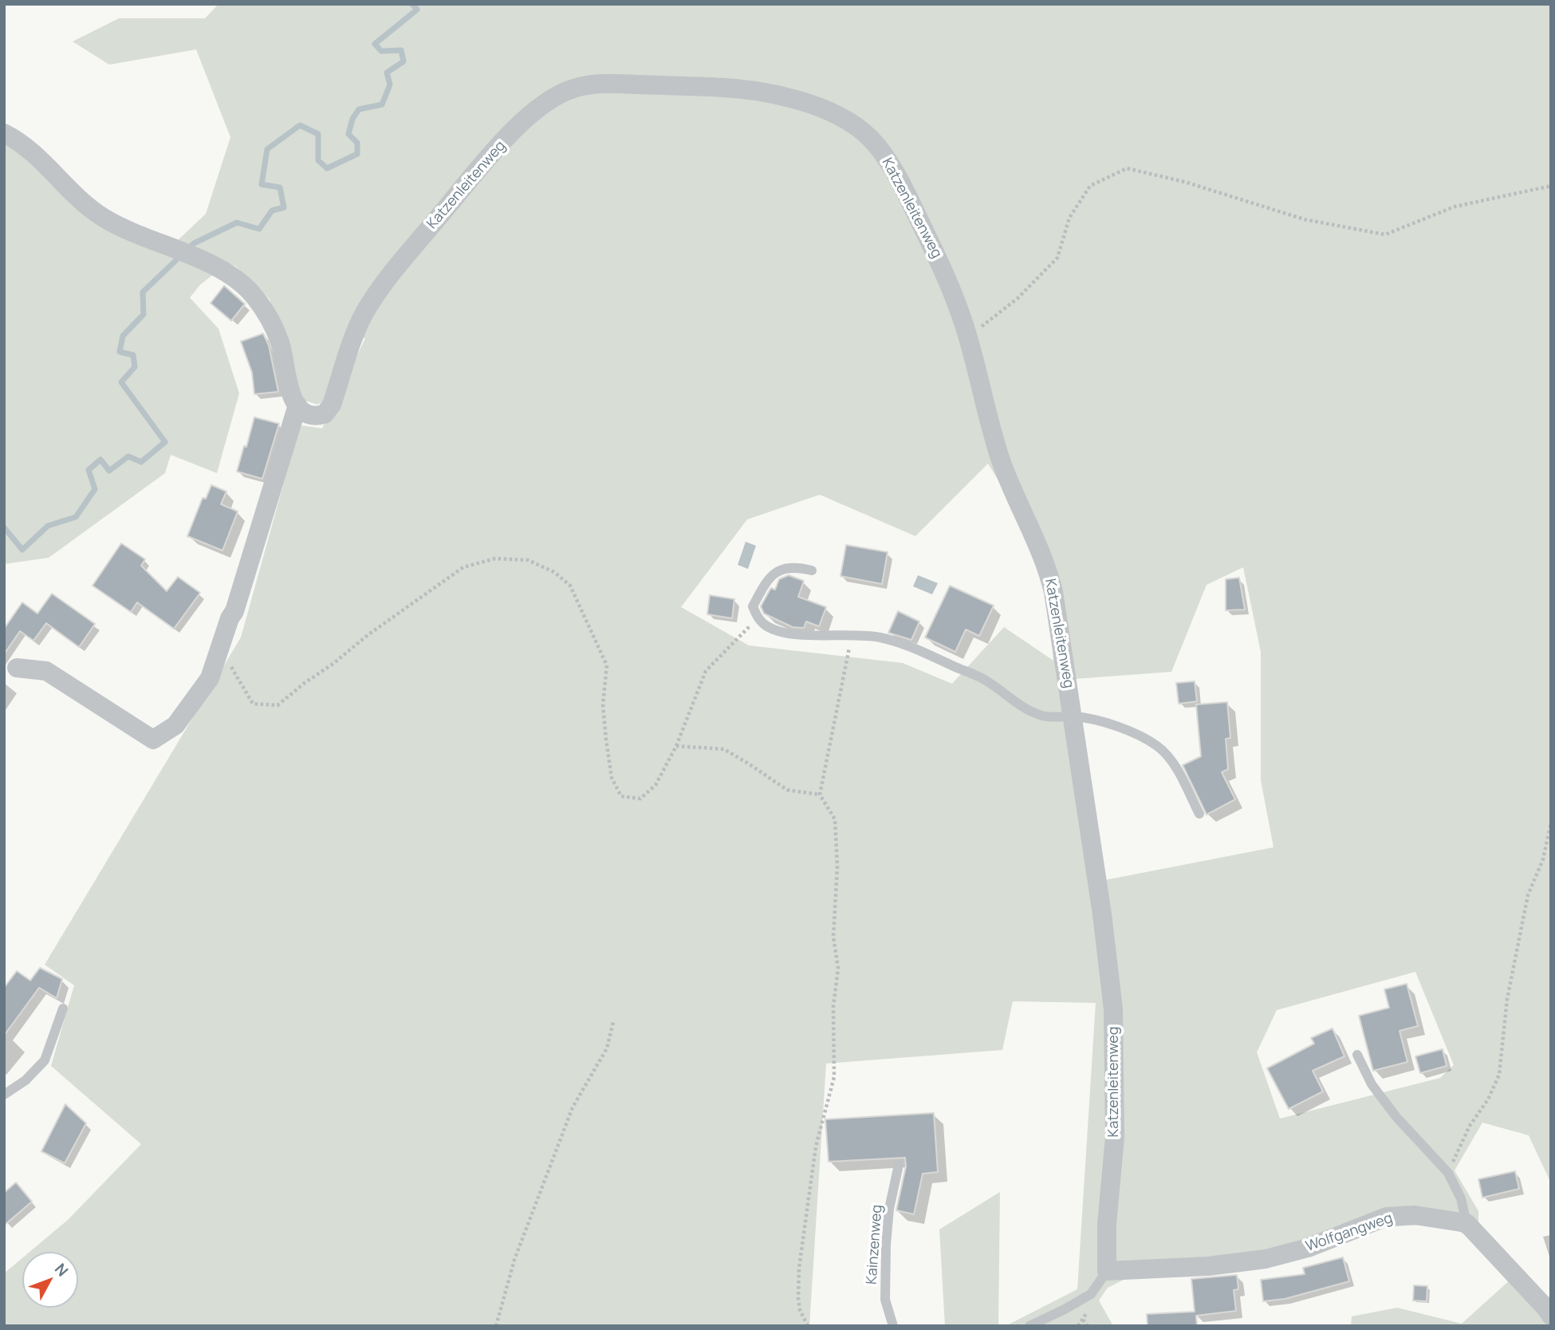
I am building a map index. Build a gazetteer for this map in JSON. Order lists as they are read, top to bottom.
{
  "streets": {
    "street": ["Katzenleitenweg", "Wolfgangweg"],
    "lane": ["Kainzenweg"]
  },
  "crossings": [
    ["Katzenleitenweg", "Wolfgangweg"]
  ],
  "north": "top right"
}
